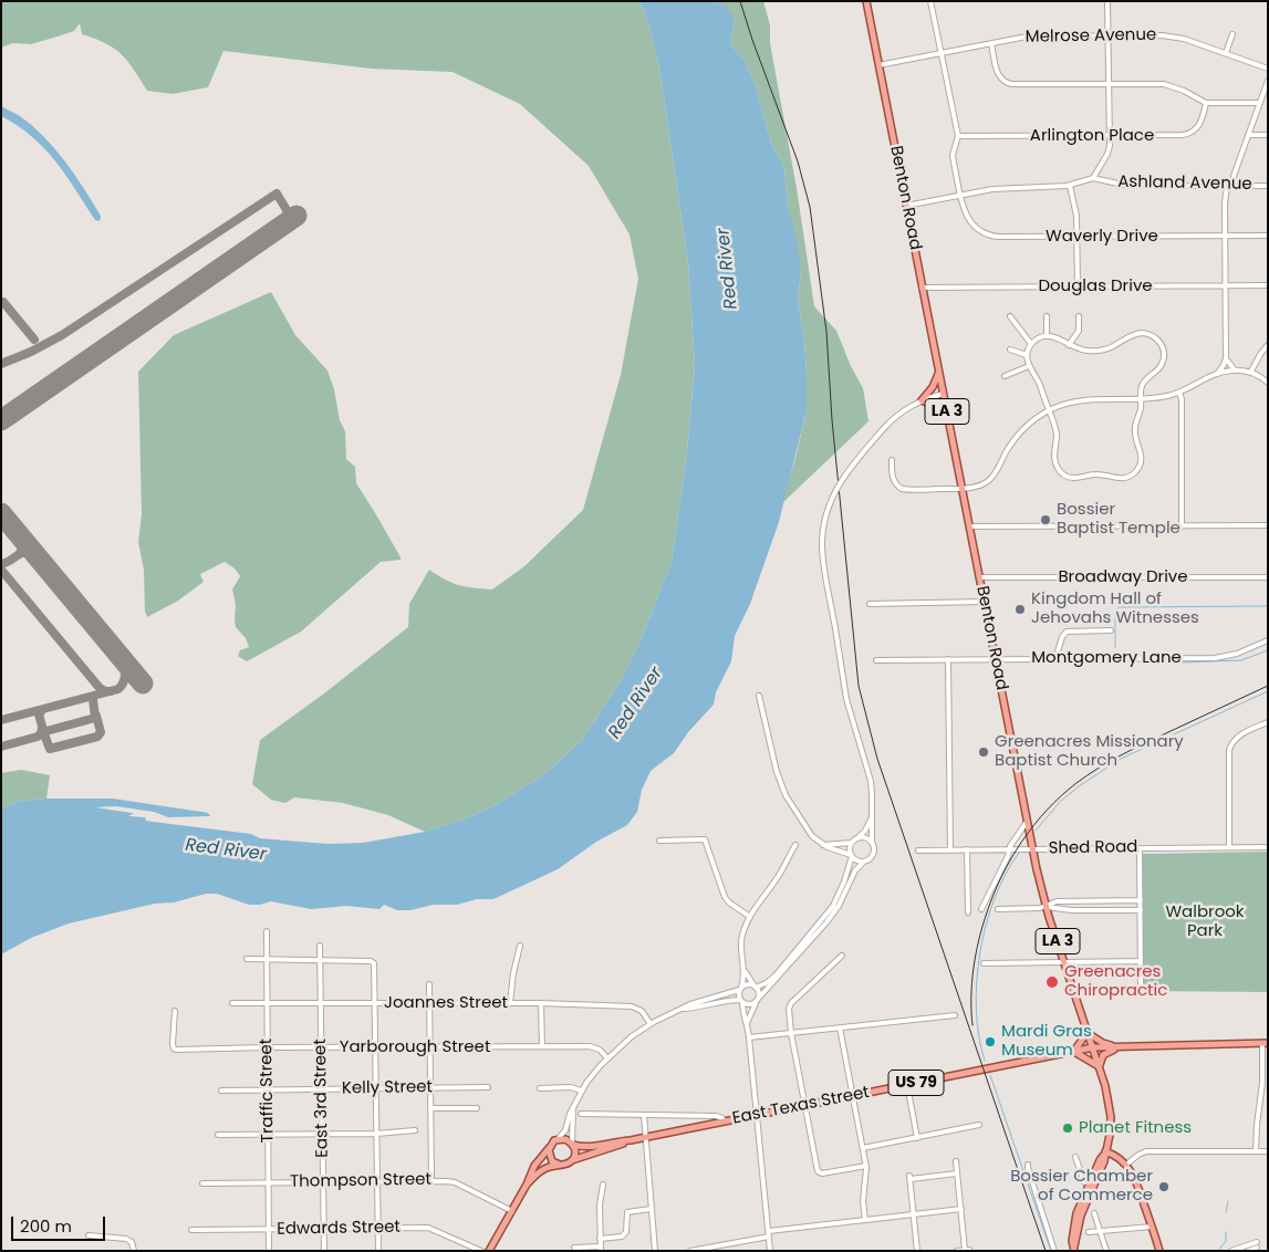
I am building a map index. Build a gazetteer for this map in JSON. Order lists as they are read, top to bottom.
{
  "streets": {
    "main road": [
      "Benton Road",
      "LA 3",
      "US 79",
      "East Texas Street"
    ],
    "street": [
      "Melrose Avenue",
      "Arlington Place",
      "Ashland Avenue",
      "Waverly Drive",
      "Douglas Drive",
      "Broadway Drive",
      "Montgomery Lane",
      "Shed Road",
      "Joannes Street",
      "Yarborough Street",
      "Kelly Street",
      "Traffic Street",
      "East 3rd Street",
      "Thompson Street",
      "Edwards Street"
    ]
  },
  "crossings": [
    ["Melrose Avenue", "Benton Road"],
    ["Arlington Place", "Waverly Drive"],
    ["Benton Road", "Douglas Drive"],
    ["Benton Road", "LA 3"],
    ["Benton Road", "Broadway Drive"],
    ["Benton Road", "Montgomery Lane"],
    ["Benton Road", "Shed Road"],
    ["Benton Road", "East Texas Street"],
    ["Joannes Street", "Traffic Street"],
    ["Joannes Street", "East 3rd Street"],
    ["Yarborough Street", "Traffic Street"],
    ["Yarborough Street", "East 3rd Street"],
    ["Kelly Street", "Traffic Street"],
    ["Kelly Street", "East 3rd Street"],
    ["Traffic Street", "Thompson Street"],
    ["Traffic Street", "Edwards Street"],
    ["East 3rd Street", "Thompson Street"],
    ["East 3rd Street", "Edwards Street"],
    ["East Texas Street", "Thompson Street"]
  ],
  "water": ["Red River"],
  "parks": ["Walbrook Park"],
  "places": [
    "Bossier Baptist Temple",
    "Kingdom Hall of Jehovahs Witnesses",
    "Greenacres Missionary Baptist Church",
    "Greenacres Chiropractic",
    "Mardi Gras Museum",
    "Planet Fitness",
    "Bossier Chamber of Commerce"
  ],
  "scale_bar": "200 m"
}
